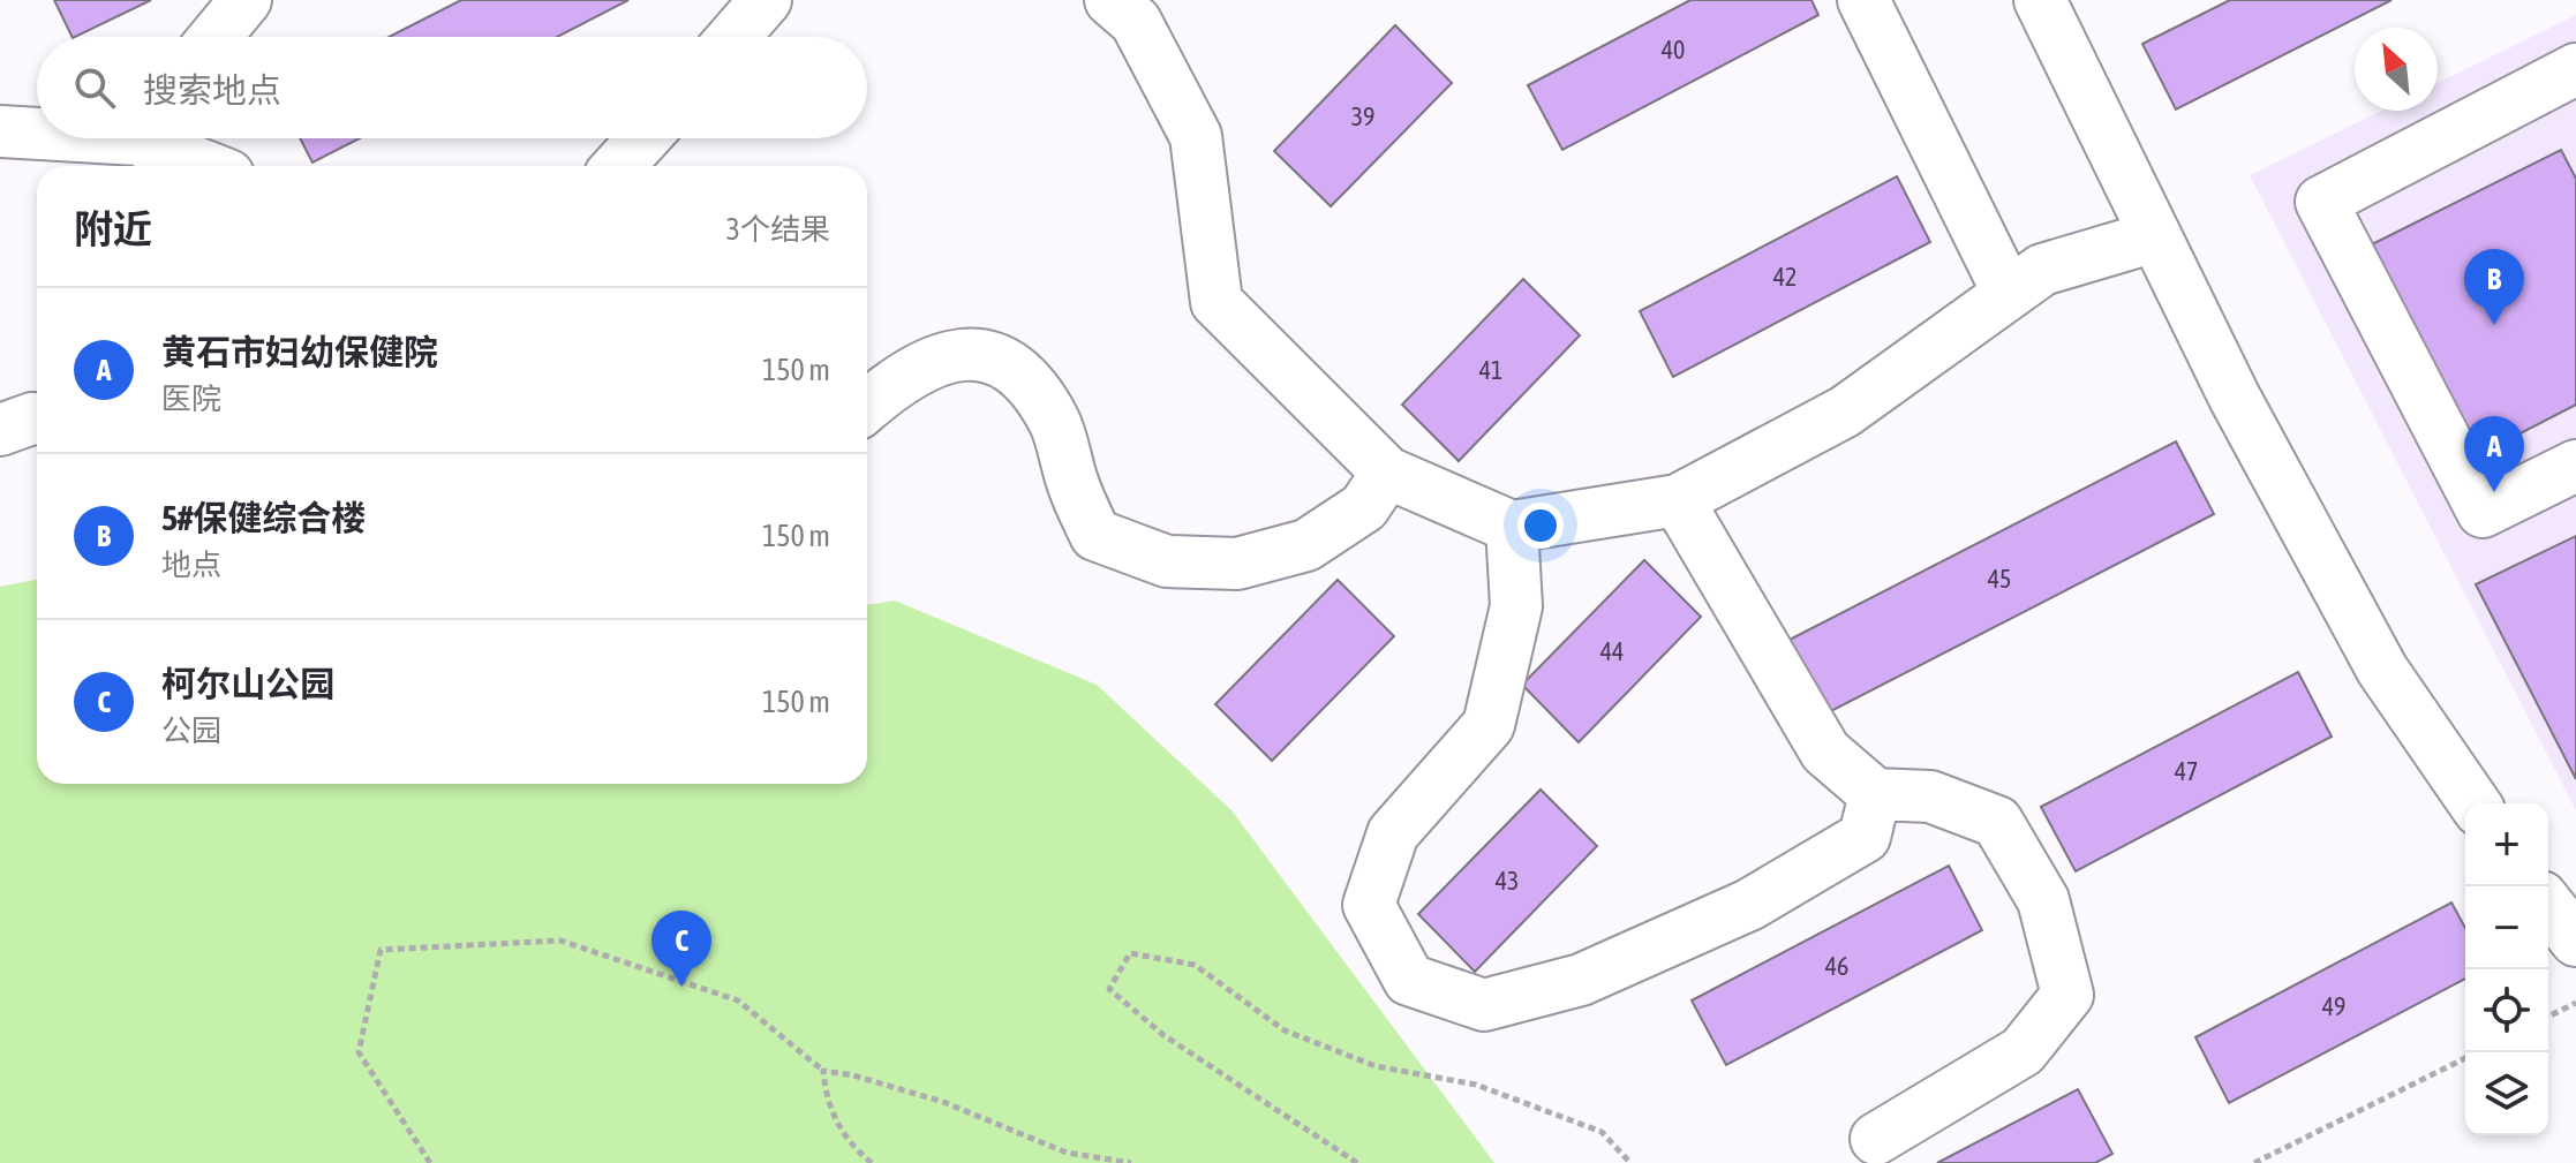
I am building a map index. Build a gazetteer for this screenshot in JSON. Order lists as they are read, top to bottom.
{
  "house_numbers": [
    "40",
    "39",
    "42",
    "41",
    "45",
    "44",
    "47",
    "43",
    "46",
    "49"
  ],
  "north": "top left",
  "page": {
    "search": "搜索地点",
    "heading": ["附近", "3个结果"],
    "pins": ["B", "A", "C"],
    "list": [
      {
        "mark": "A",
        "name": "黄石市妇幼保健院",
        "note": "医院",
        "value": "150 m"
      },
      {
        "mark": "B",
        "name": "5#保健综合楼",
        "note": "地点",
        "value": "150 m"
      },
      {
        "mark": "C",
        "name": "柯尔山公园",
        "note": "公园",
        "value": "150 m"
      }
    ],
    "map_buttons": ["+", "−"]
  }
}
